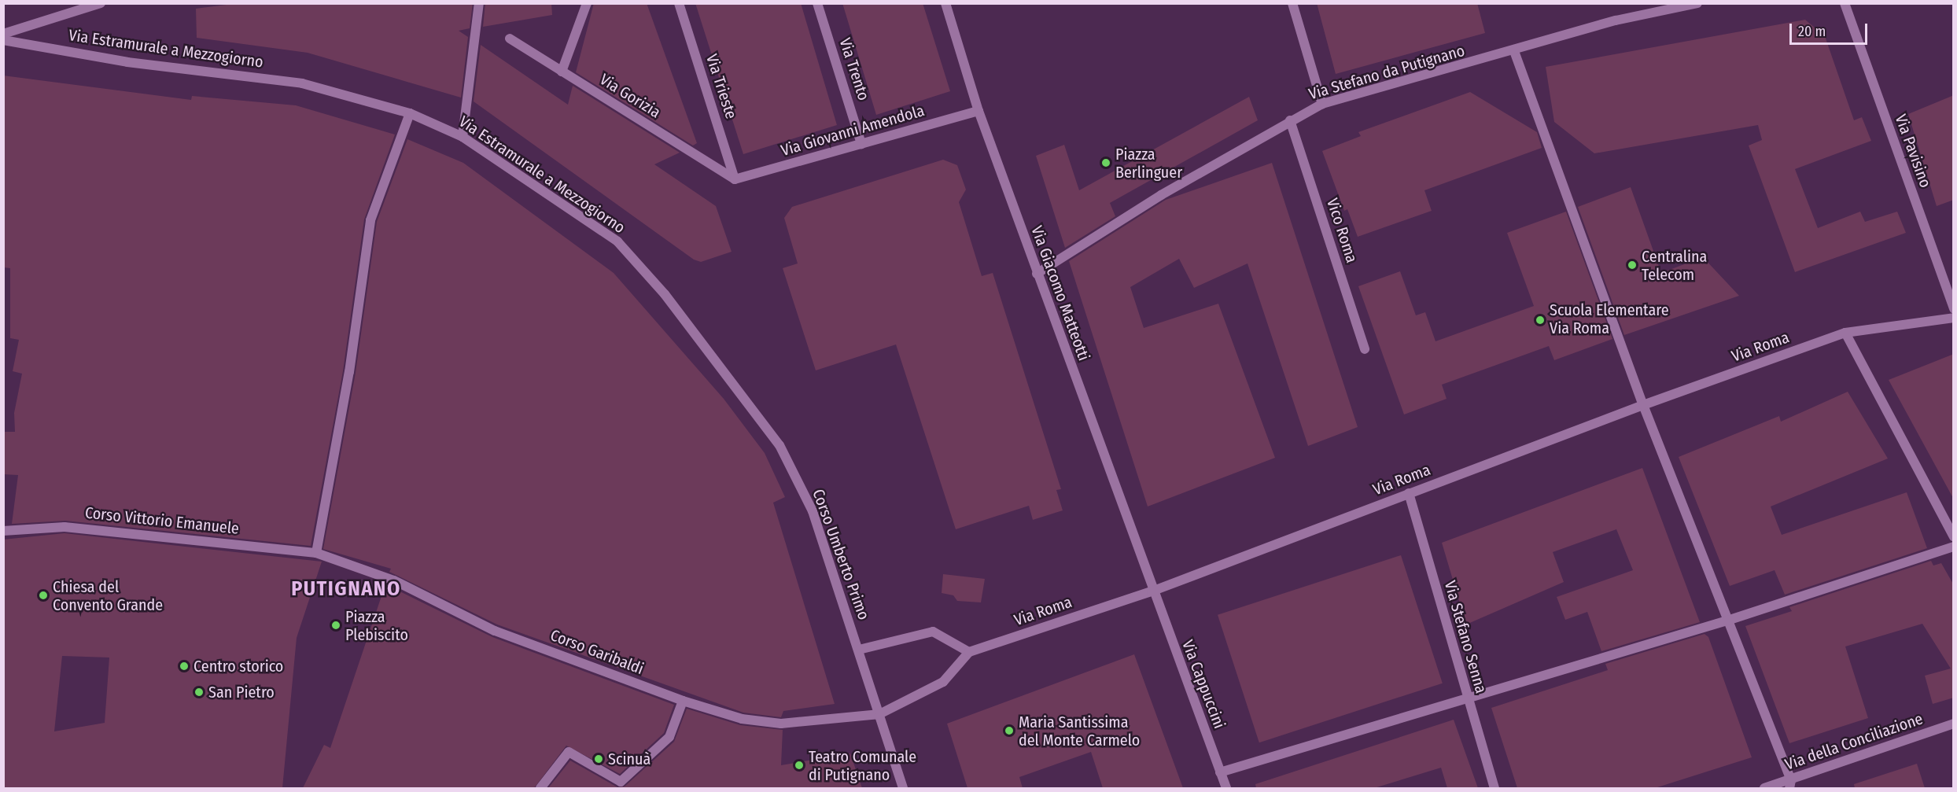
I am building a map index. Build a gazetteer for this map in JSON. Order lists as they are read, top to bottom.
{
  "streets": {
    "street": [
      "Via Estramurale a Mezzogiorno",
      "Via Trento",
      "Via Stefano da Putignano",
      "Via Trieste",
      "Via Gorizia",
      "Via Giovanni Amendola",
      "Via Pavisino",
      "Vico Roma",
      "Via Giacomo Matteotti",
      "Via Roma",
      "Corso Vittorio Emanuele",
      "Corso Umberto Primo",
      "Via Stefano Senna",
      "Corso Garibaldi",
      "Via Cappuccini",
      "Via della Conciliazione"
    ]
  },
  "crossings": [
    ["Via Estramurale a Mezzogiorno", "Corso Umberto Primo"],
    ["Via Trento", "Via Giovanni Amendola"],
    ["Via Stefano da Putignano", "Vico Roma"],
    ["Via Stefano da Putignano", "Via Giacomo Matteotti"],
    ["Via Trieste", "Via Gorizia"],
    ["Via Trieste", "Via Giovanni Amendola"],
    ["Via Gorizia", "Via Giovanni Amendola"],
    ["Via Giovanni Amendola", "Via Giacomo Matteotti"],
    ["Via Giacomo Matteotti", "Via Roma"],
    ["Via Giacomo Matteotti", "Via Cappuccini"],
    ["Via Roma", "Via Stefano Senna"],
    ["Via Roma", "Via Cappuccini"],
    ["Corso Vittorio Emanuele", "Corso Garibaldi"],
    ["Corso Umberto Primo", "Corso Garibaldi"]
  ],
  "districts": ["PUTIGNANO"],
  "places": [
    "Piazza Berlinguer",
    "Centralina Telecom",
    "Scuola Elementare Via Roma",
    "Chiesa del Convento Grande",
    "Piazza Plebiscito",
    "Centro storico",
    "San Pietro",
    "Maria Santissima del Monte Carmelo",
    "Scinuà",
    "Teatro Comunale di Putignano"
  ],
  "scale_bar": "20 m"
}
